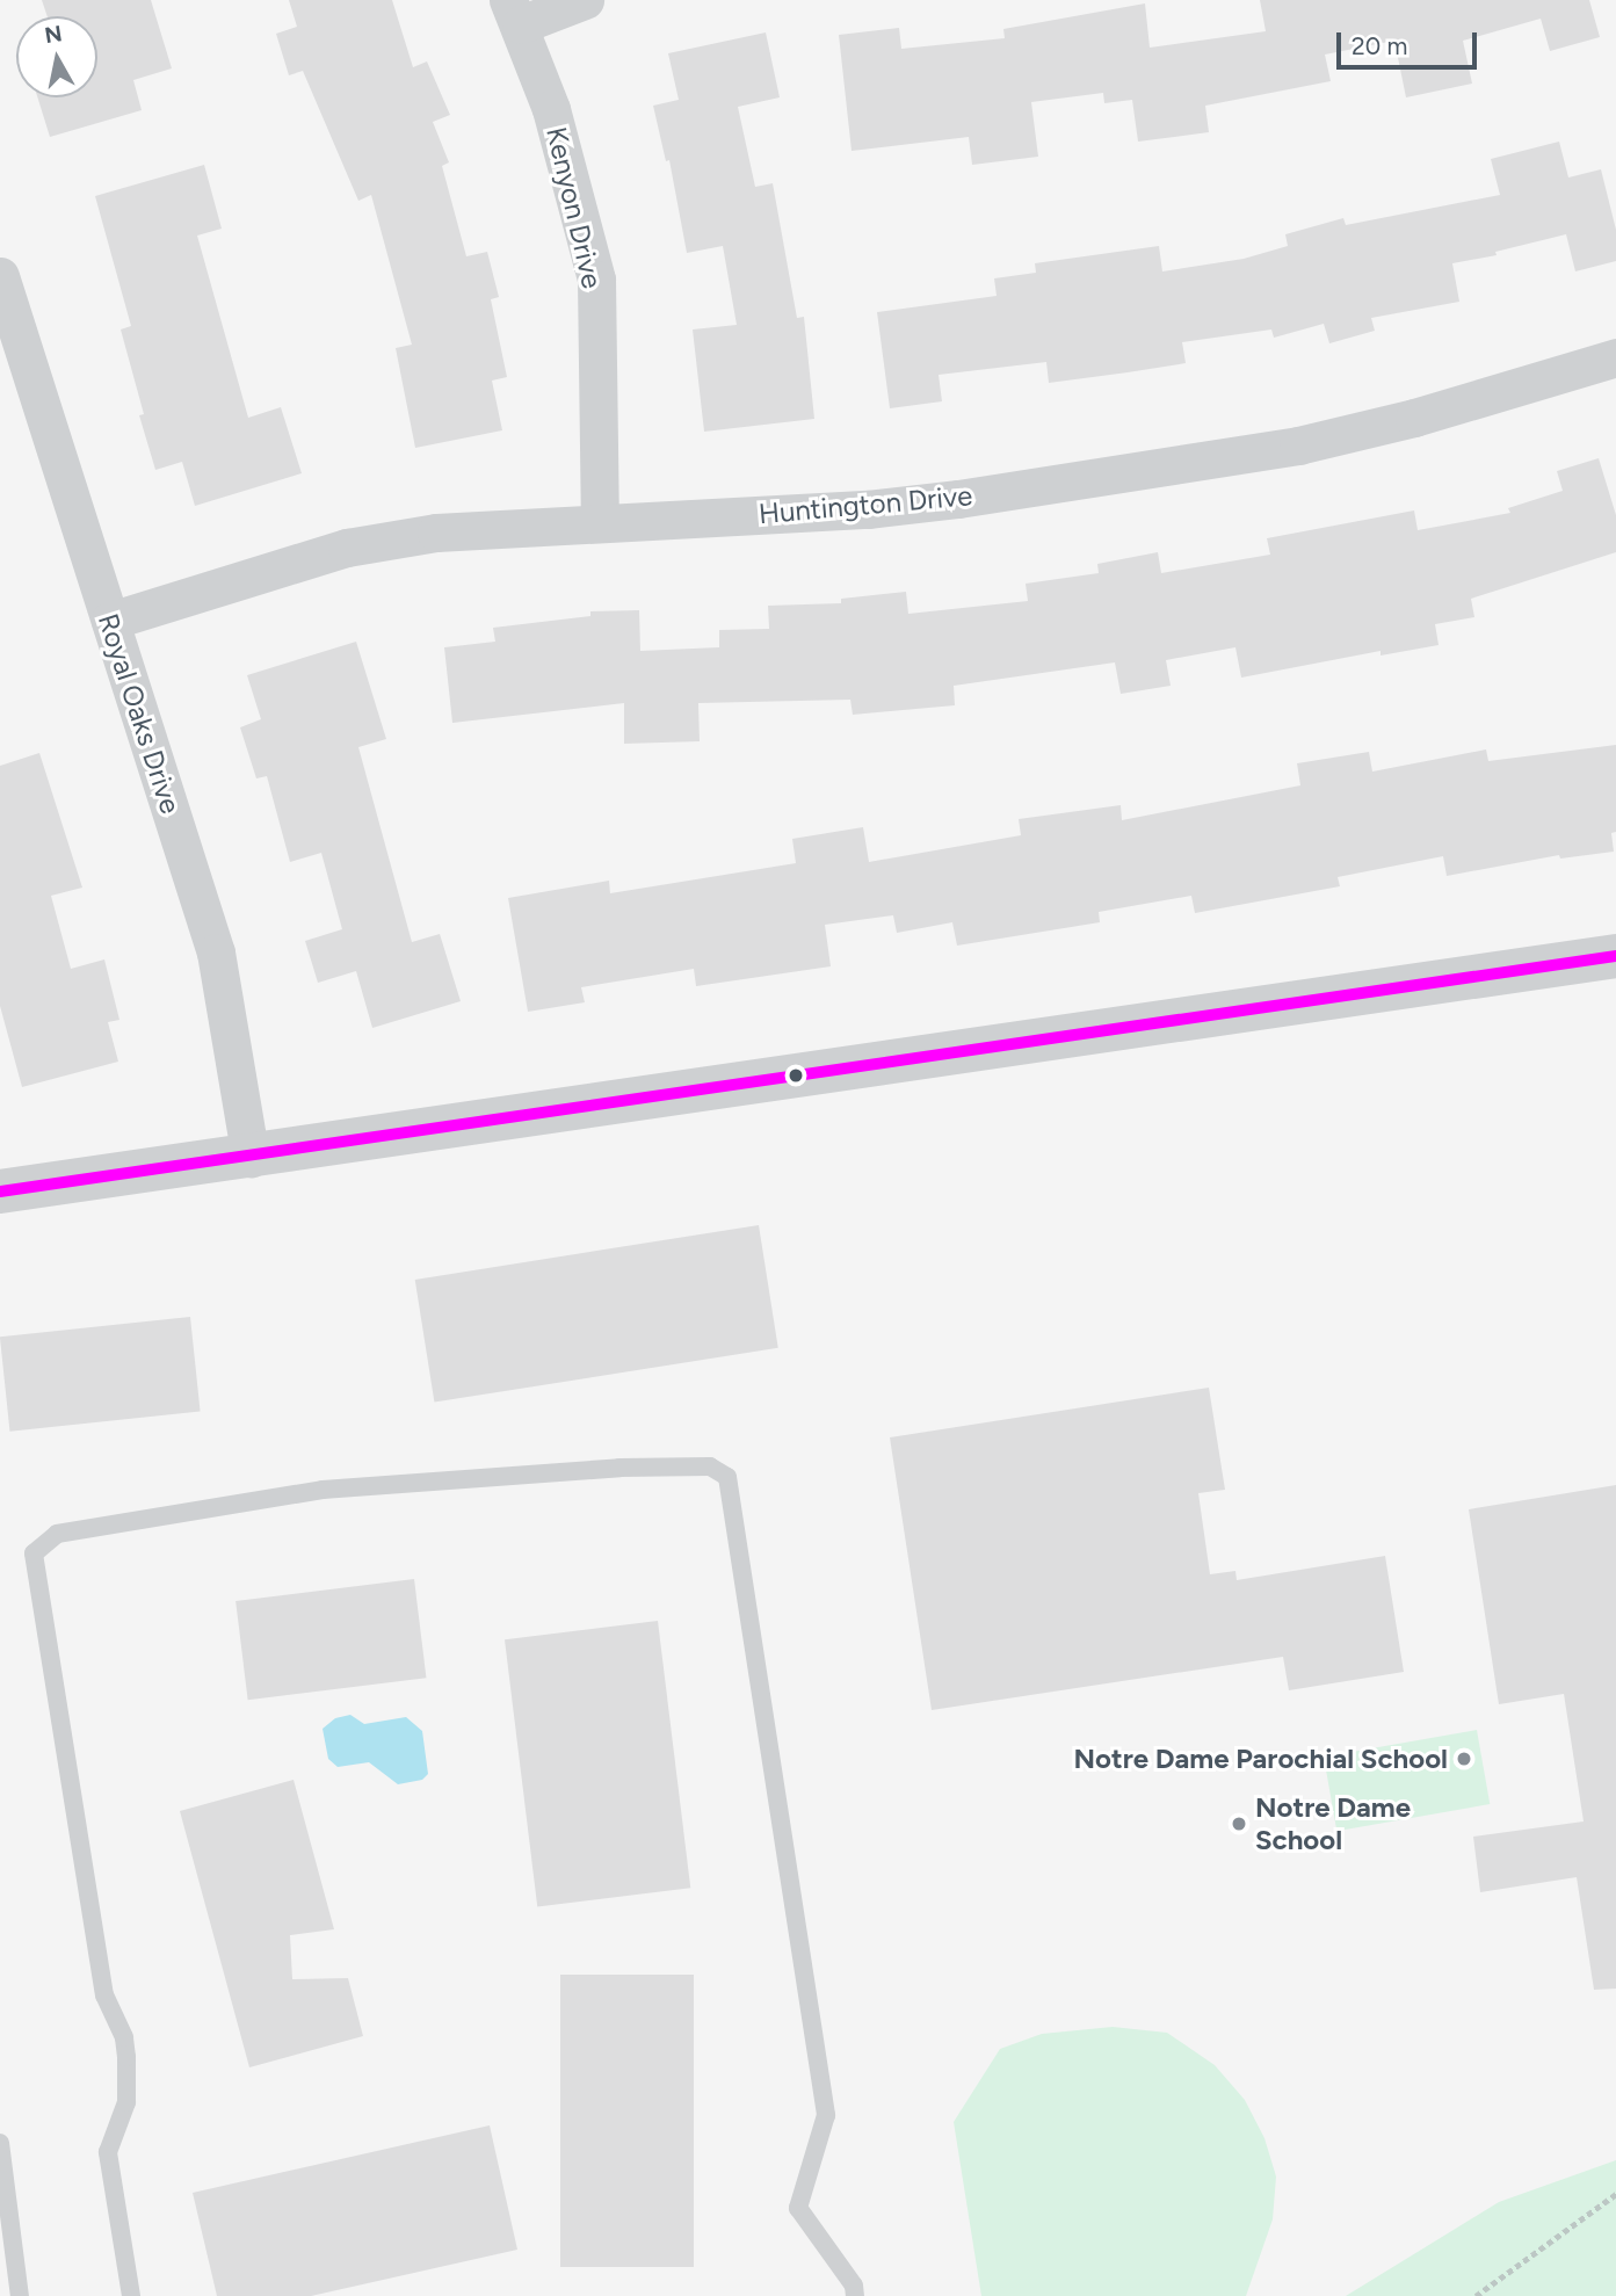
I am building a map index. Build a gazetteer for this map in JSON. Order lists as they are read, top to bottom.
{
  "streets": {
    "street": ["Kenyon Drive", "Huntington Drive", "Royal Oaks Drive"]
  },
  "crossings": [
    ["Kenyon Drive", "Huntington Drive"],
    ["Huntington Drive", "Royal Oaks Drive"]
  ],
  "places": ["Notre Dame Parochial School", "Notre Dame School"],
  "scale_bar": "20 m",
  "north": "top"
}
